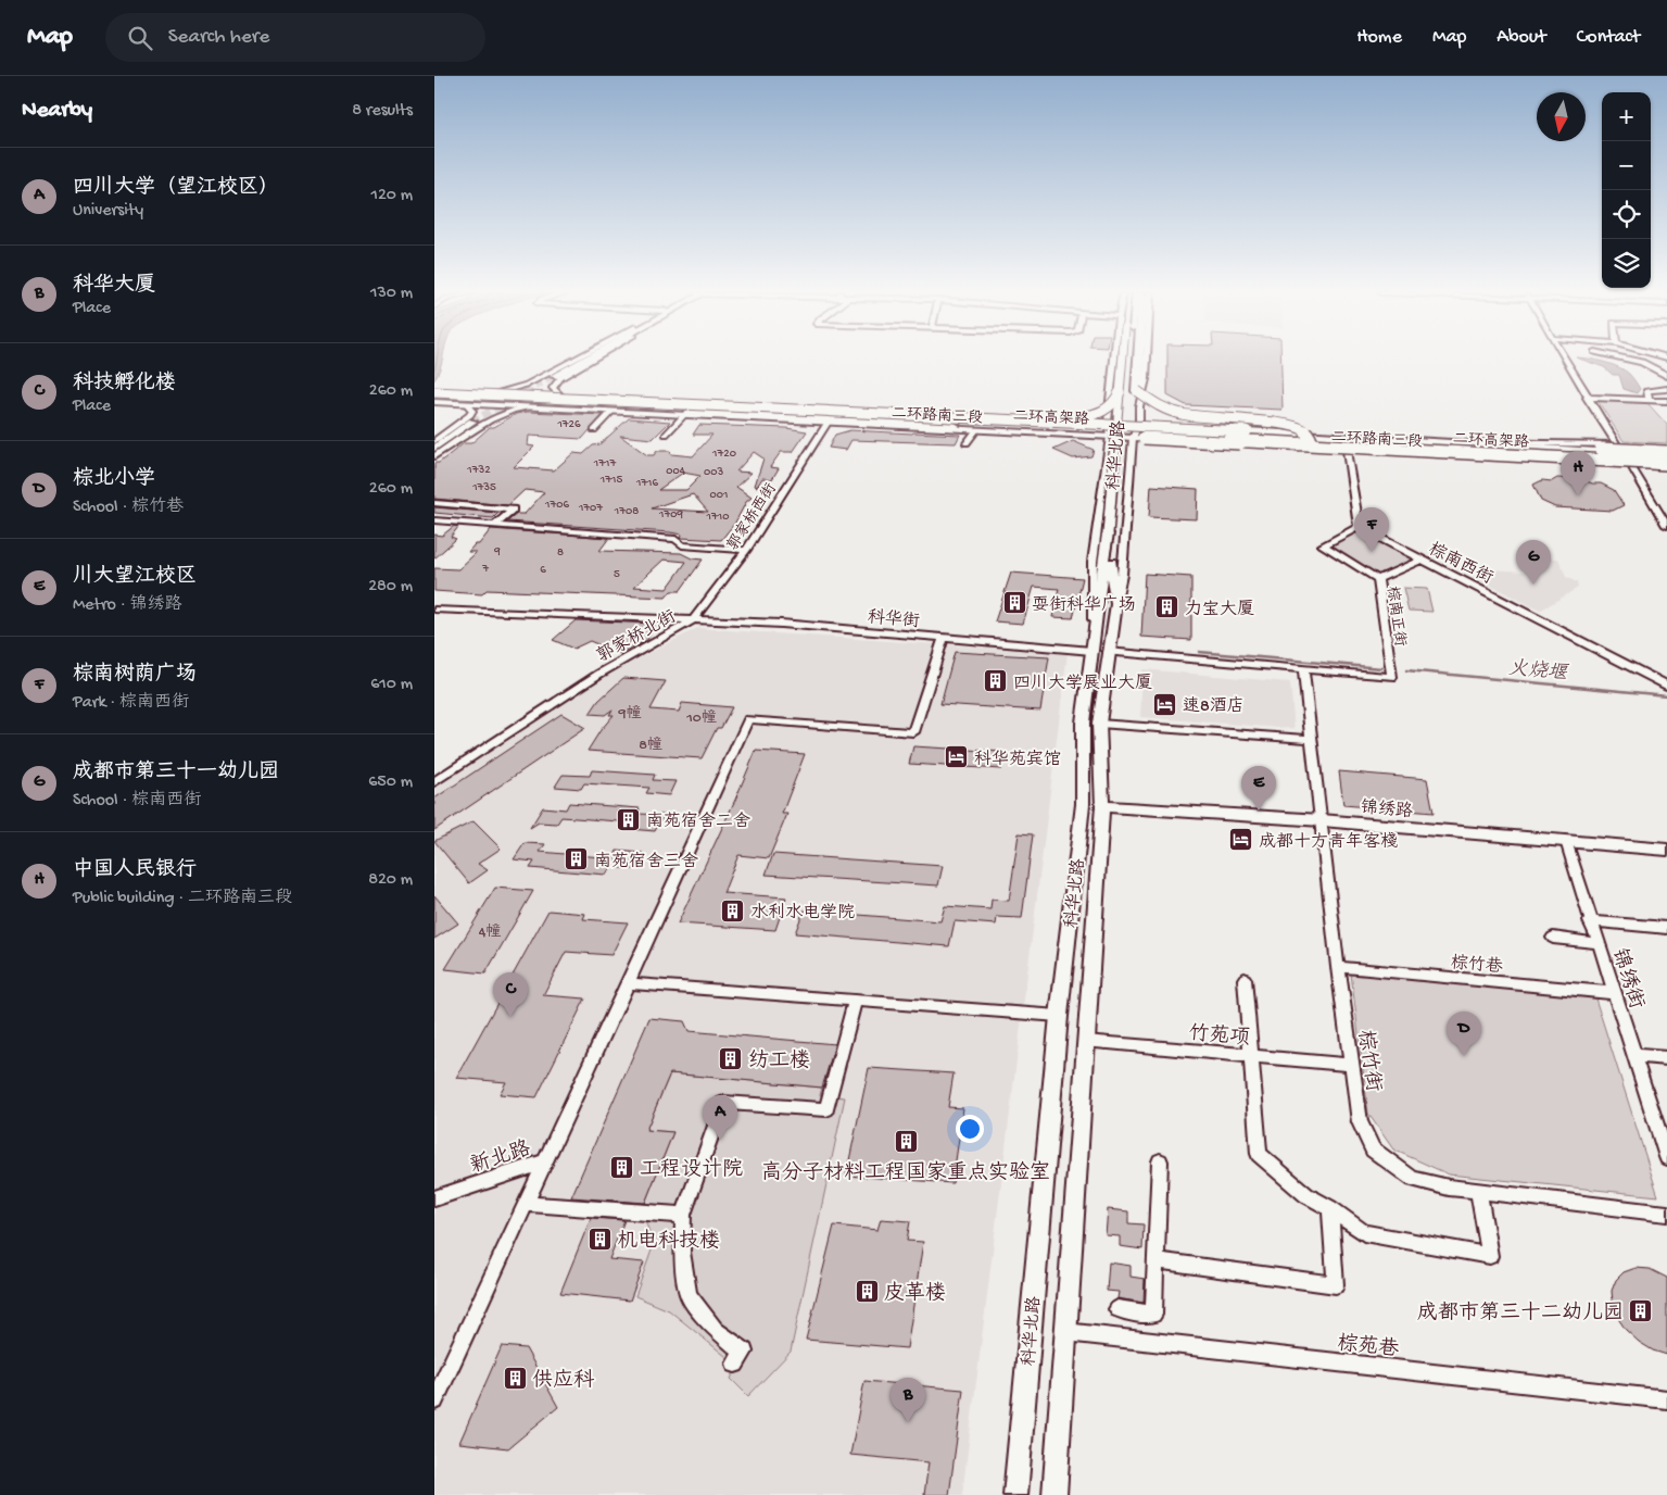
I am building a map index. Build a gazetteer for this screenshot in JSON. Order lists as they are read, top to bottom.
{
  "streets": {
    "highway": ["二环高架路"],
    "main road": ["二环路南三段", "科华北路", "锦绣路"],
    "street": [
      "郭家桥西街",
      "棕南西街",
      "棕南正街",
      "科华街",
      "郭家桥北街",
      "棕竹巷",
      "锦绣街",
      "竹苑项",
      "棕竹街",
      "新北路",
      "棕苑巷"
    ]
  },
  "crossings": [
    ["二环路南三段", "二环高架路"],
    ["二环路南三段", "郭家桥西街"],
    ["科华北路", "科华街"],
    ["科华北路", "锦绣路"],
    ["科华北路", "竹苑项"],
    ["科华北路", "棕苑巷"],
    ["郭家桥西街", "科华街"],
    ["郭家桥西街", "郭家桥北街"],
    ["棕南西街", "棕南正街"],
    ["棕南正街", "科华街"],
    ["科华街", "郭家桥北街"],
    ["科华街", "棕竹街"],
    ["锦绣路", "锦绣街"],
    ["锦绣路", "棕竹街"],
    ["棕竹巷", "锦绣街"],
    ["棕竹巷", "棕竹街"],
    ["竹苑项", "棕竹街"]
  ],
  "water": ["火烧堰"],
  "places": {
    "building": [
      "耍街科华广场",
      "力宝大厦",
      "四川大学展业大厦",
      "南苑宿舍二舍",
      "南苑宿舍三舍",
      "水利水电学院",
      "纺工楼",
      "高分子材料工程国家重点实验室",
      "工程设计院",
      "机电科技楼",
      "皮革楼",
      "成都市第三十二幼儿园",
      "供应科"
    ],
    "hotel": ["速8酒店", "科华苑宾馆", "成都十方青年客棧"]
  },
  "house_numbers": [
    "1726",
    "1720",
    "1717",
    "1732",
    "004",
    "003",
    "1715",
    "1716",
    "1735",
    "001",
    "1706",
    "1707",
    "1708",
    "1709",
    "1710",
    "9",
    "8",
    "7",
    "6",
    "5",
    "9幢",
    "10幢",
    "8幢",
    "4幢"
  ],
  "north": "bottom",
  "page": {
    "header": "Map",
    "search": "Search here",
    "nav": [
      "Home",
      "Map",
      "About",
      "Contact"
    ],
    "heading": ["Nearby", "8 results"],
    "map_buttons": ["+", "−"],
    "list": [
      {
        "mark": "A",
        "name": "四川大学（望江校区）",
        "note": "University",
        "value": "120 m"
      },
      {
        "mark": "B",
        "name": "科华大厦",
        "note": "Place",
        "value": "130 m"
      },
      {
        "mark": "C",
        "name": "科技孵化楼",
        "note": "Place",
        "value": "260 m"
      },
      {
        "mark": "D",
        "name": "棕北小学",
        "note": "School · 棕竹巷",
        "value": "260 m"
      },
      {
        "mark": "E",
        "name": "川大望江校区",
        "note": "Metro · 锦绣路",
        "value": "280 m"
      },
      {
        "mark": "F",
        "name": "棕南树荫广场",
        "note": "Park · 棕南西街",
        "value": "610 m"
      },
      {
        "mark": "G",
        "name": "成都市第三十一幼儿园",
        "note": "School · 棕南西街",
        "value": "650 m"
      },
      {
        "mark": "H",
        "name": "中国人民银行",
        "note": "Public building · 二环路南三段",
        "value": "820 m"
      }
    ],
    "pins": [
      "H",
      "F",
      "G",
      "E",
      "C",
      "D",
      "A",
      "B"
    ]
  }
}
